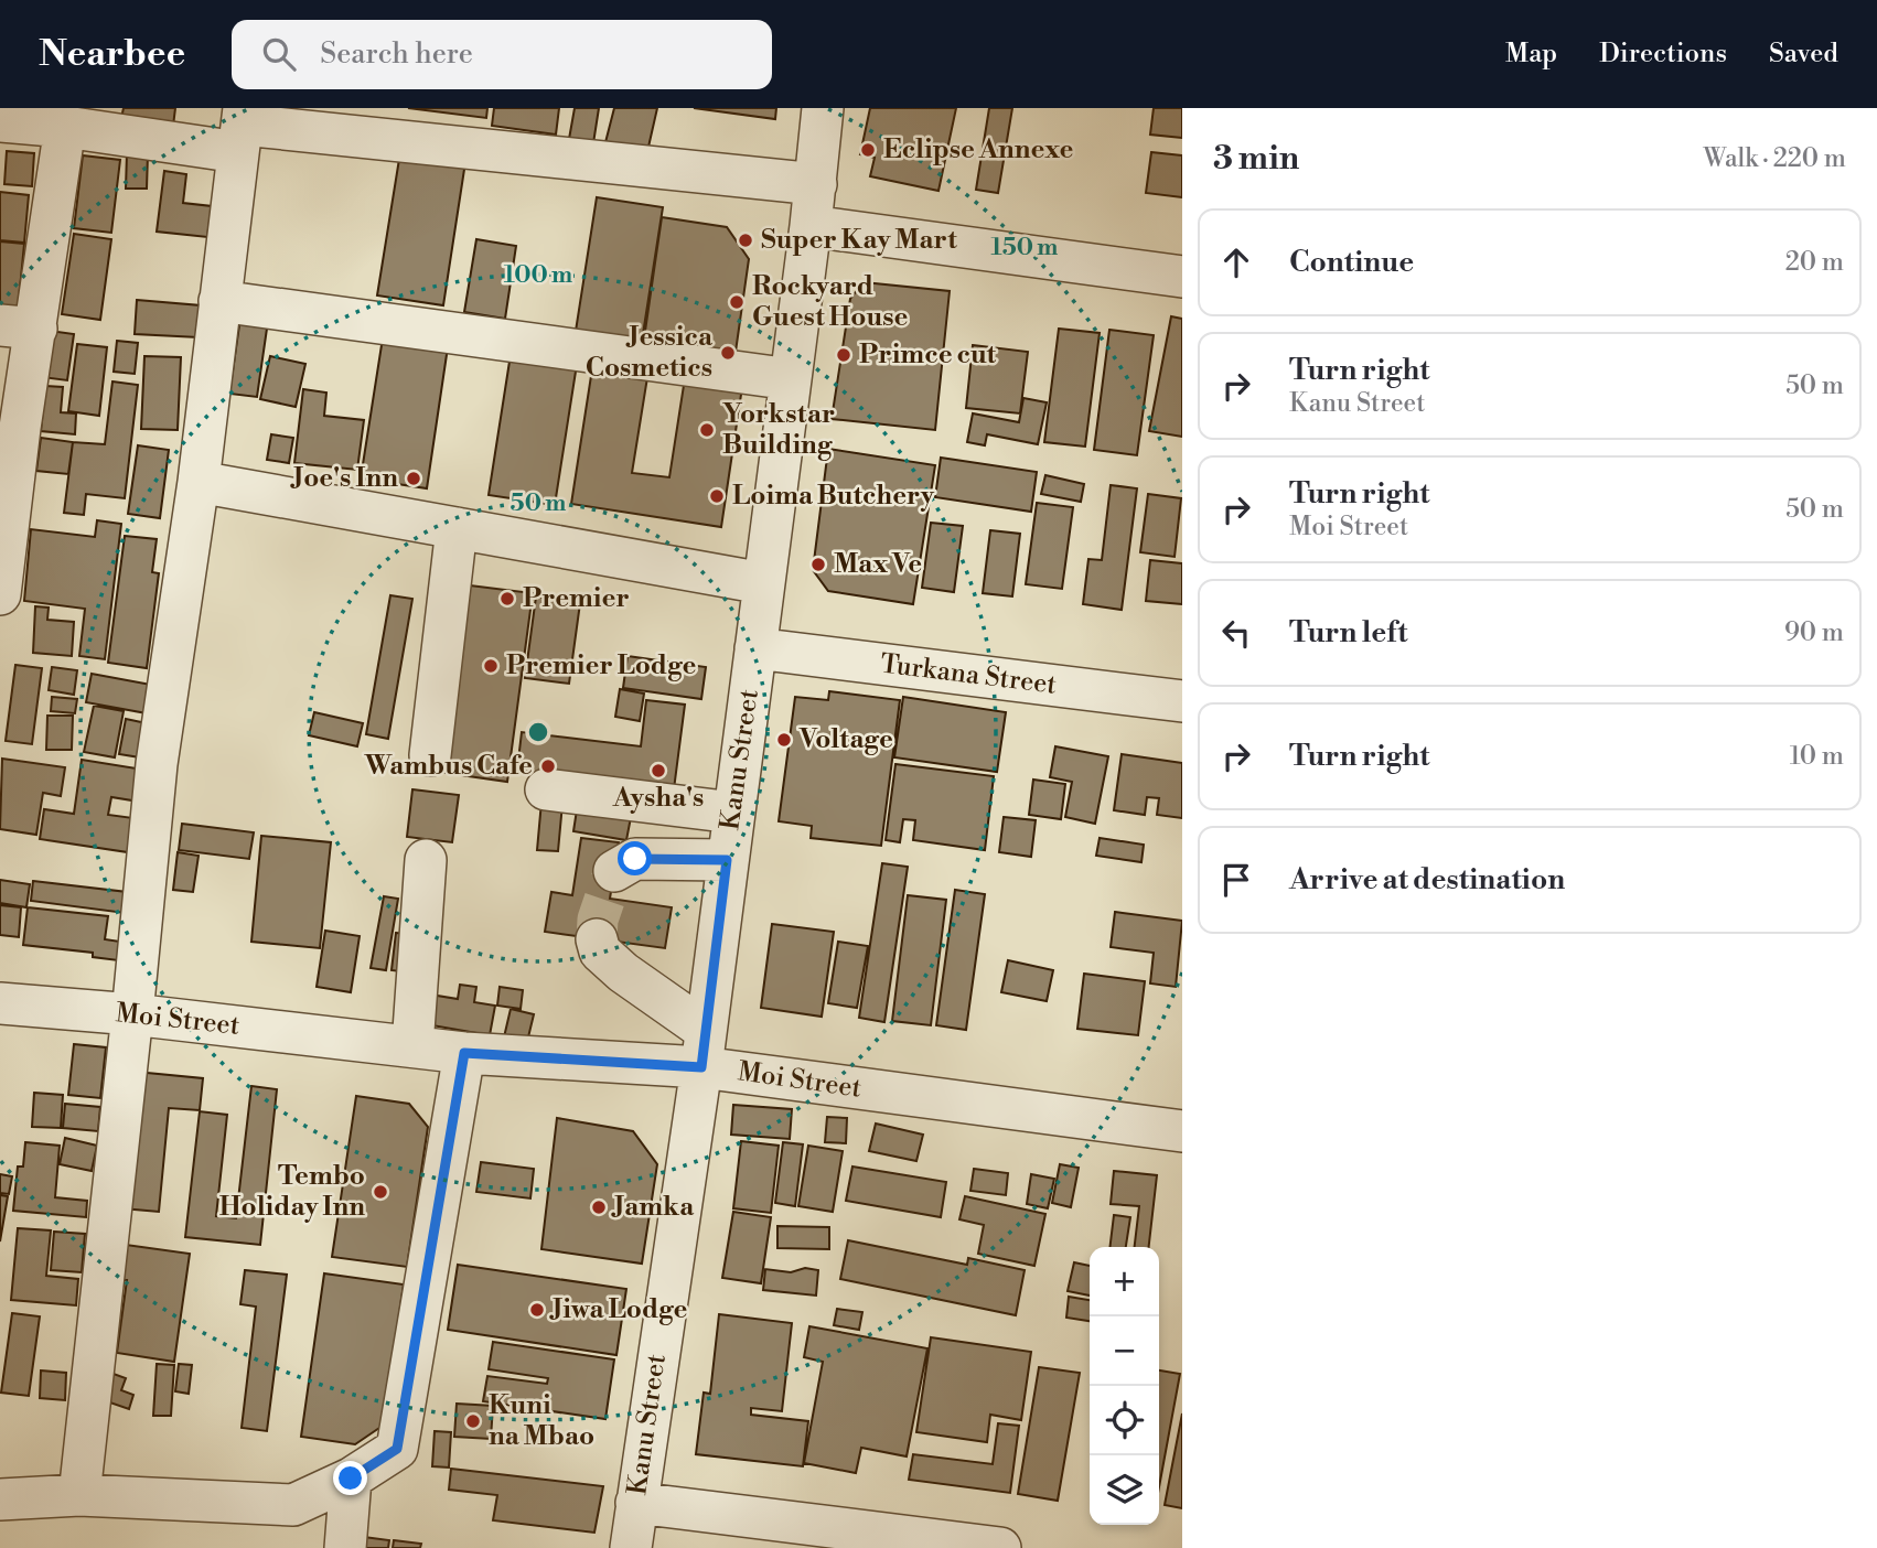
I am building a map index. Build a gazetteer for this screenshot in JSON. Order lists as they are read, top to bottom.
{
  "streets": {
    "street": ["Turkana Street", "Kanu Street", "Moi Street"]
  },
  "crossings": [
    ["Turkana Street", "Kanu Street"],
    ["Kanu Street", "Moi Street"]
  ],
  "places": [
    "Eclipse Annexe",
    "Super Kay Mart",
    "Rockyard Guest House",
    "Jessica Cosmetics",
    "Primce cut",
    "Yorkstar Building",
    "Joe's Inn",
    "Loima Butchery",
    "Max Ve",
    "Premier",
    "Premier Lodge",
    "Voltage",
    "Wambus Cafe",
    "Aysha's",
    "Tembo Holiday Inn",
    "Jamka",
    "Jiwa Lodge",
    "Kuni na Mbao"
  ],
  "page": {
    "header": "Nearbee",
    "search": "Search here",
    "nav": ["Map", "Directions", "Saved"],
    "heading": ["3 min", "Walk · 220 m"],
    "list": [
      ["Continue", "20 m"],
      ["Turn right", "Kanu Street", "50 m"],
      ["Turn right", "Moi Street", "50 m"],
      ["Turn left", "90 m"],
      ["Turn right", "10 m"],
      "Arrive at destination"
    ],
    "map_buttons": ["+", "−"]
  },
  "rings": ["150 m", "100 m", "50 m"]
}
